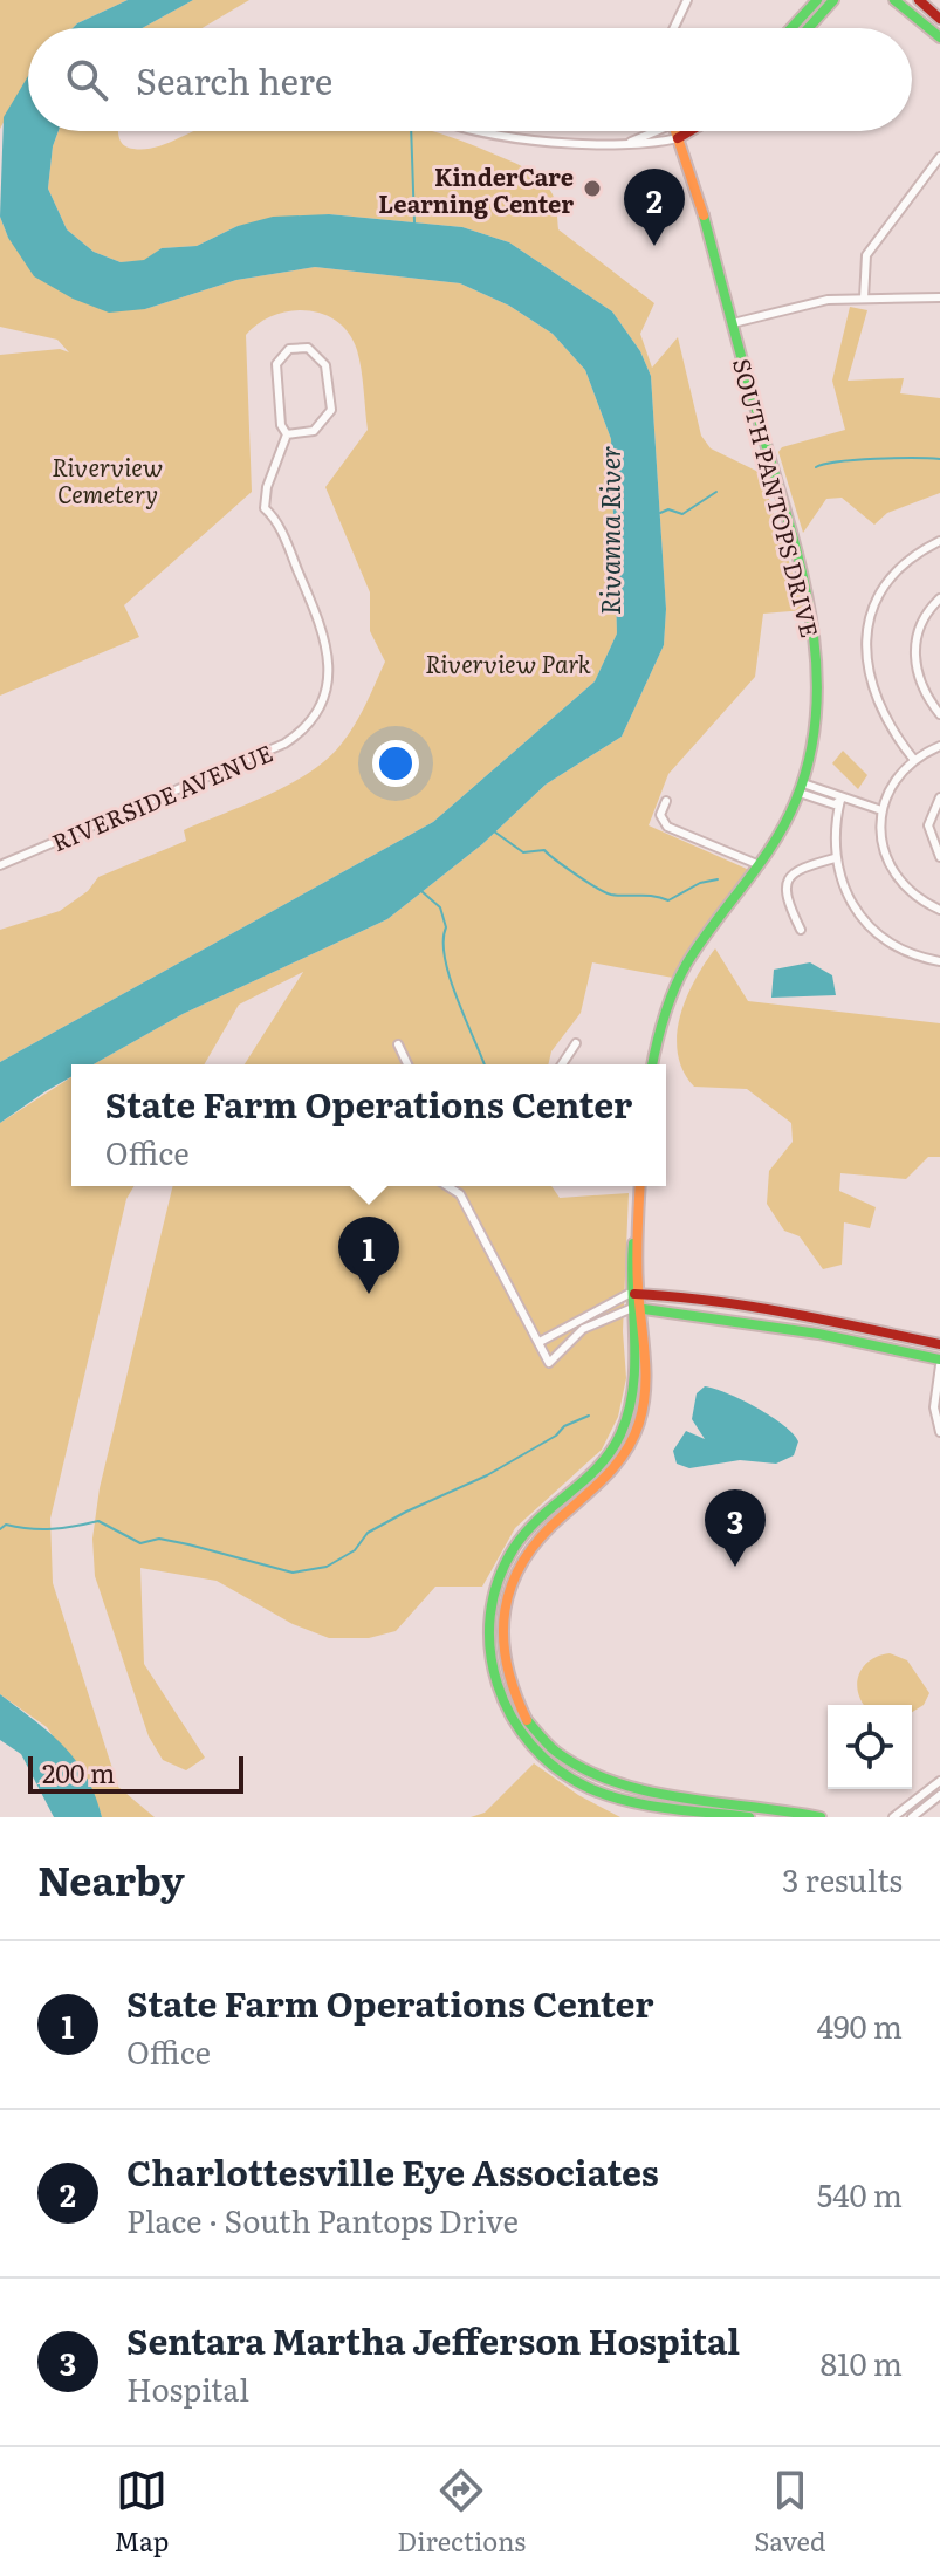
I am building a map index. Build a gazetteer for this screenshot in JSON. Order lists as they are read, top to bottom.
{
  "streets": {
    "main road": ["SOUTH PANTOPS DRIVE"],
    "street": ["RIVERSIDE AVENUE"]
  },
  "water": ["Rivanna River"],
  "parks": ["Riverview Cemetery", "Riverview Park"],
  "places": ["KinderCare Learning Center"],
  "scale_bar": "200 m",
  "page": {
    "search": "Search here",
    "pins": ["2", "1", "3"],
    "popup": ["State Farm Operations Center", "Office"],
    "scale": "200 m",
    "heading": ["Nearby", "3 results"],
    "list": [
      {
        "mark": "1",
        "name": "State Farm Operations Center",
        "note": "Office",
        "value": "490 m"
      },
      {
        "mark": "2",
        "name": "Charlottesville Eye Associates",
        "note": "Place · South Pantops Drive",
        "value": "540 m"
      },
      {
        "mark": "3",
        "name": "Sentara Martha Jefferson Hospital",
        "note": "Hospital",
        "value": "810 m"
      }
    ],
    "nav": ["Map", "Directions", "Saved"]
  }
}
